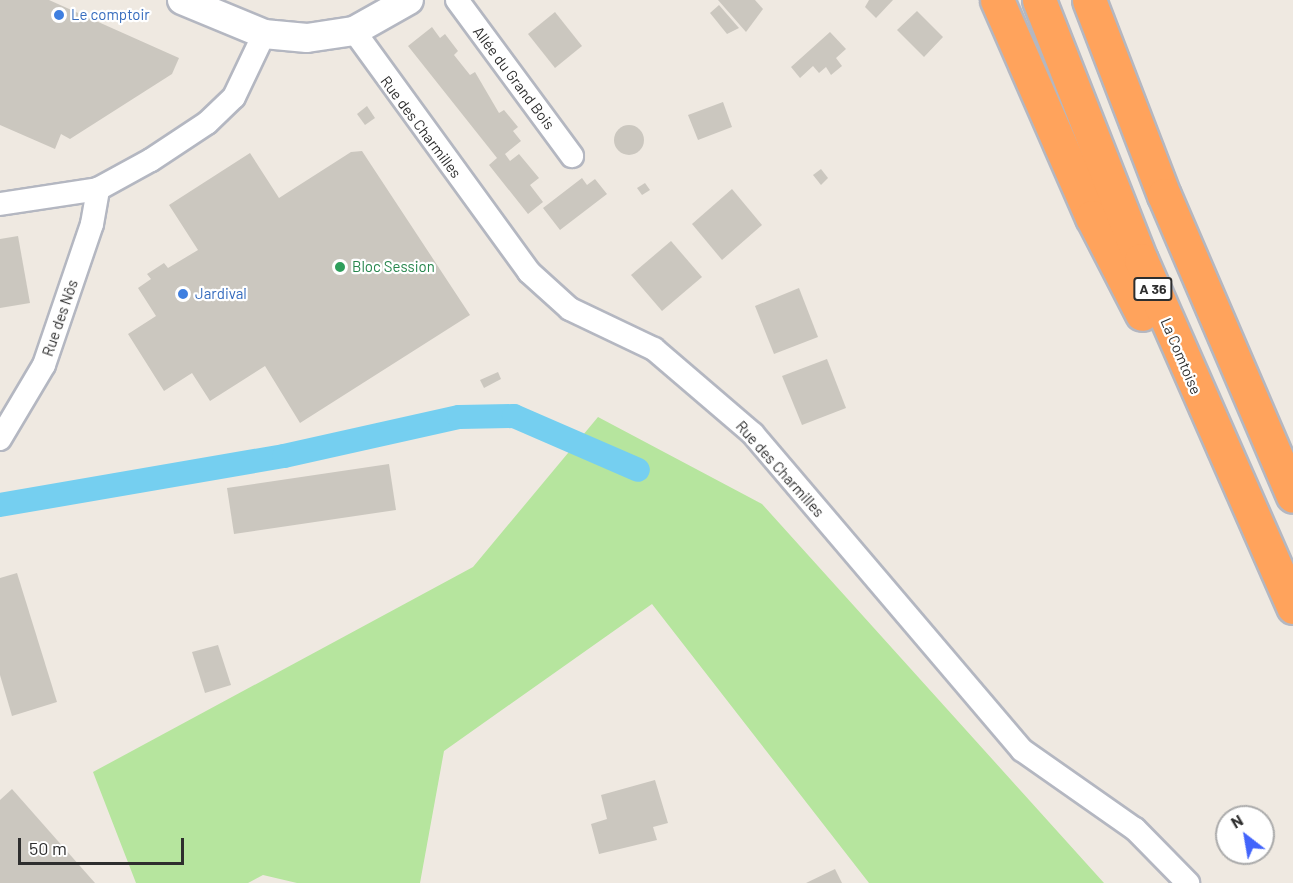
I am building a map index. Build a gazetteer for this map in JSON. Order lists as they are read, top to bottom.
{
  "streets": {
    "highway": ["A 36", "La Comtoise"],
    "street": ["Allée du Grand Bois", "Rue des Charmilles", "Rue des Nôs"]
  },
  "places": ["Le comptoir", "Bloc Session", "Jardival"],
  "scale_bar": "50 m",
  "north": "top left"
}
